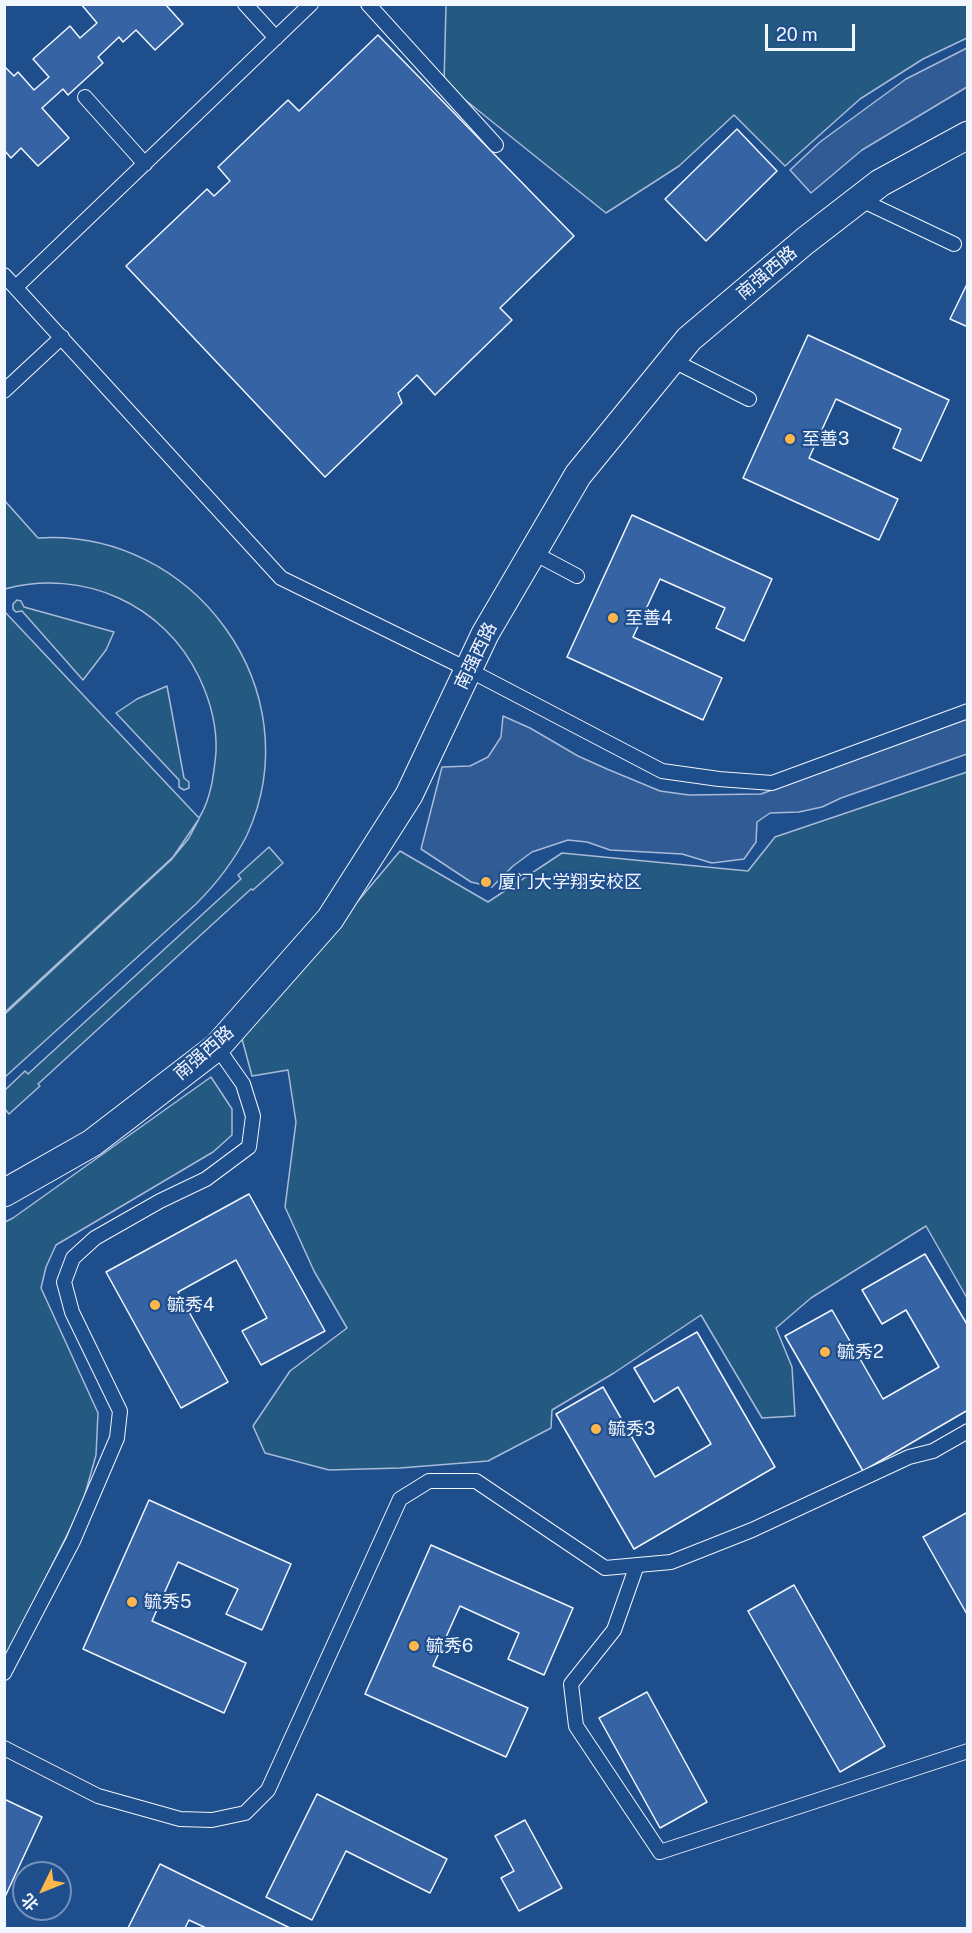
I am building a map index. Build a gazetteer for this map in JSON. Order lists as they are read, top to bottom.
{
  "streets": {
    "street": ["南强西路"]
  },
  "places": [
    "至善3",
    "至善4",
    "厦门大学翔安校区",
    "毓秀4",
    "毓秀2",
    "毓秀3",
    "毓秀5",
    "毓秀6"
  ],
  "scale_bar": "20 m",
  "north": "bottom left"
}
